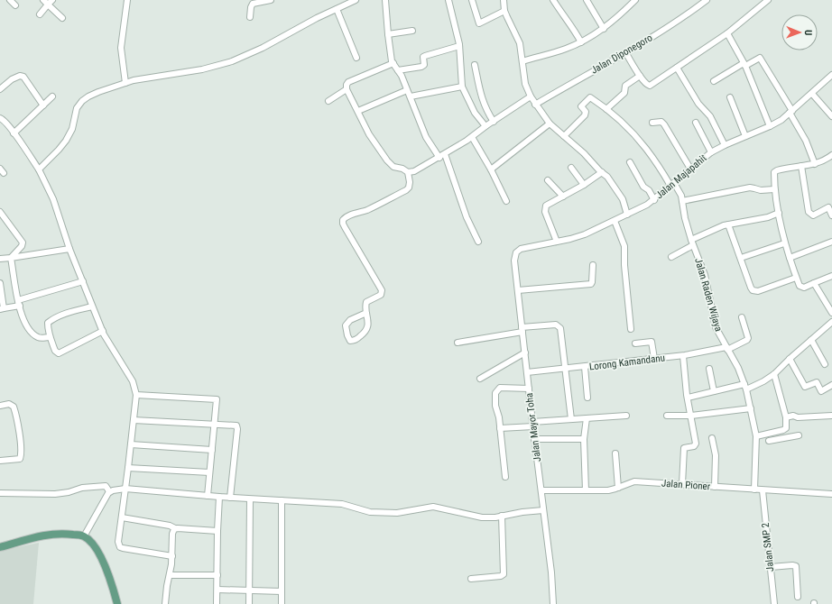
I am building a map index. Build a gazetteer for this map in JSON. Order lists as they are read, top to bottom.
{
  "streets": {
    "street": [
      "Jalan Diponegoro",
      "Jalan Majapahit",
      "Jalan Raden Wijaya",
      "Lorong Kamandanu",
      "Jalan Mayor Toha",
      "Jalan Pioner",
      "Jalan SMP 2"
    ]
  },
  "crossings": [
    ["Jalan Majapahit", "Jalan Raden Wijaya"],
    ["Jalan Majapahit", "Jalan Mayor Toha"],
    ["Jalan Raden Wijaya", "Lorong Kamandanu"],
    ["Jalan Raden Wijaya", "Jalan Pioner"],
    ["Lorong Kamandanu", "Jalan Mayor Toha"],
    ["Jalan Mayor Toha", "Jalan Pioner"],
    ["Jalan Pioner", "Jalan SMP 2"]
  ],
  "north": "right"
}
